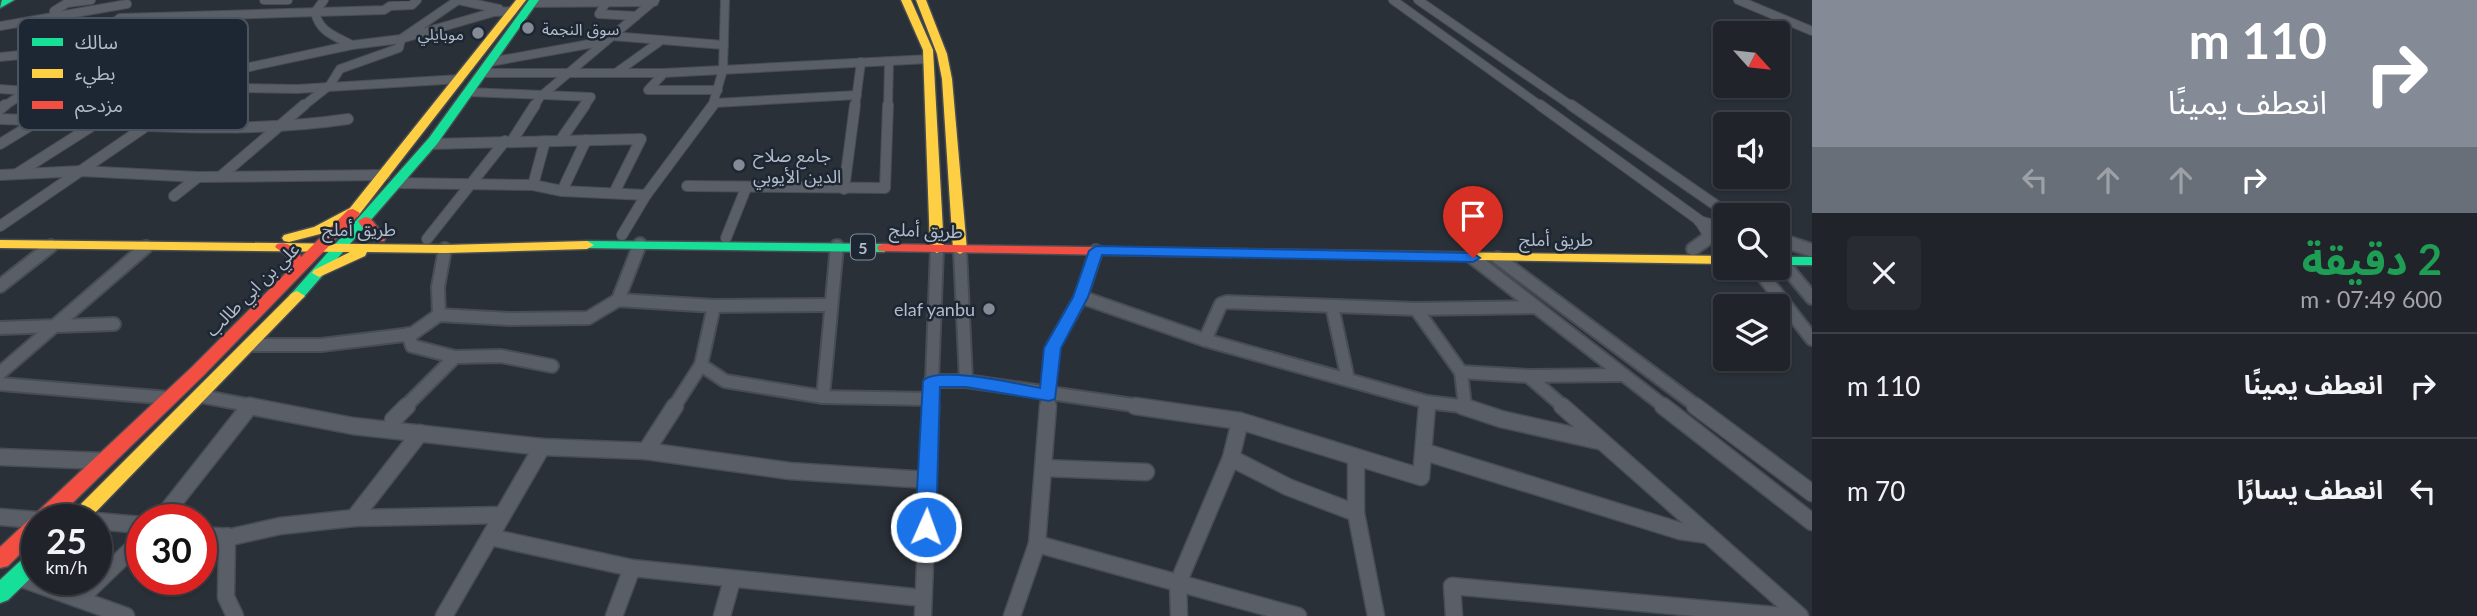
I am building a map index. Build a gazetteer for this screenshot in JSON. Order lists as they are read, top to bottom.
{
  "streets": {
    "main road": ["طريق أملج", "5", "علي بن ابي طالب"]
  },
  "crossings": [
    ["طريق أملج", "علي بن ابي طالب"]
  ],
  "places": [
    "سوق النجمة",
    "موبايلي",
    "جامع صلاح الدين الأيوبي",
    "elaf yanbu"
  ],
  "legend": ["سالك", "بطيء", "مزدحم"],
  "north": "bottom right",
  "page": {
    "turn": ["110 m", "انعطف يمينًا"],
    "heading": ["2 دقيقة", "600 m · 07:49"],
    "list": [
      {
        "name": "انعطف يمينًا",
        "value": "110 m"
      },
      {
        "name": "انعطف يسارًا",
        "value": "70 m"
      }
    ],
    "speed": "25 km/h",
    "limit": "30"
  }
}
